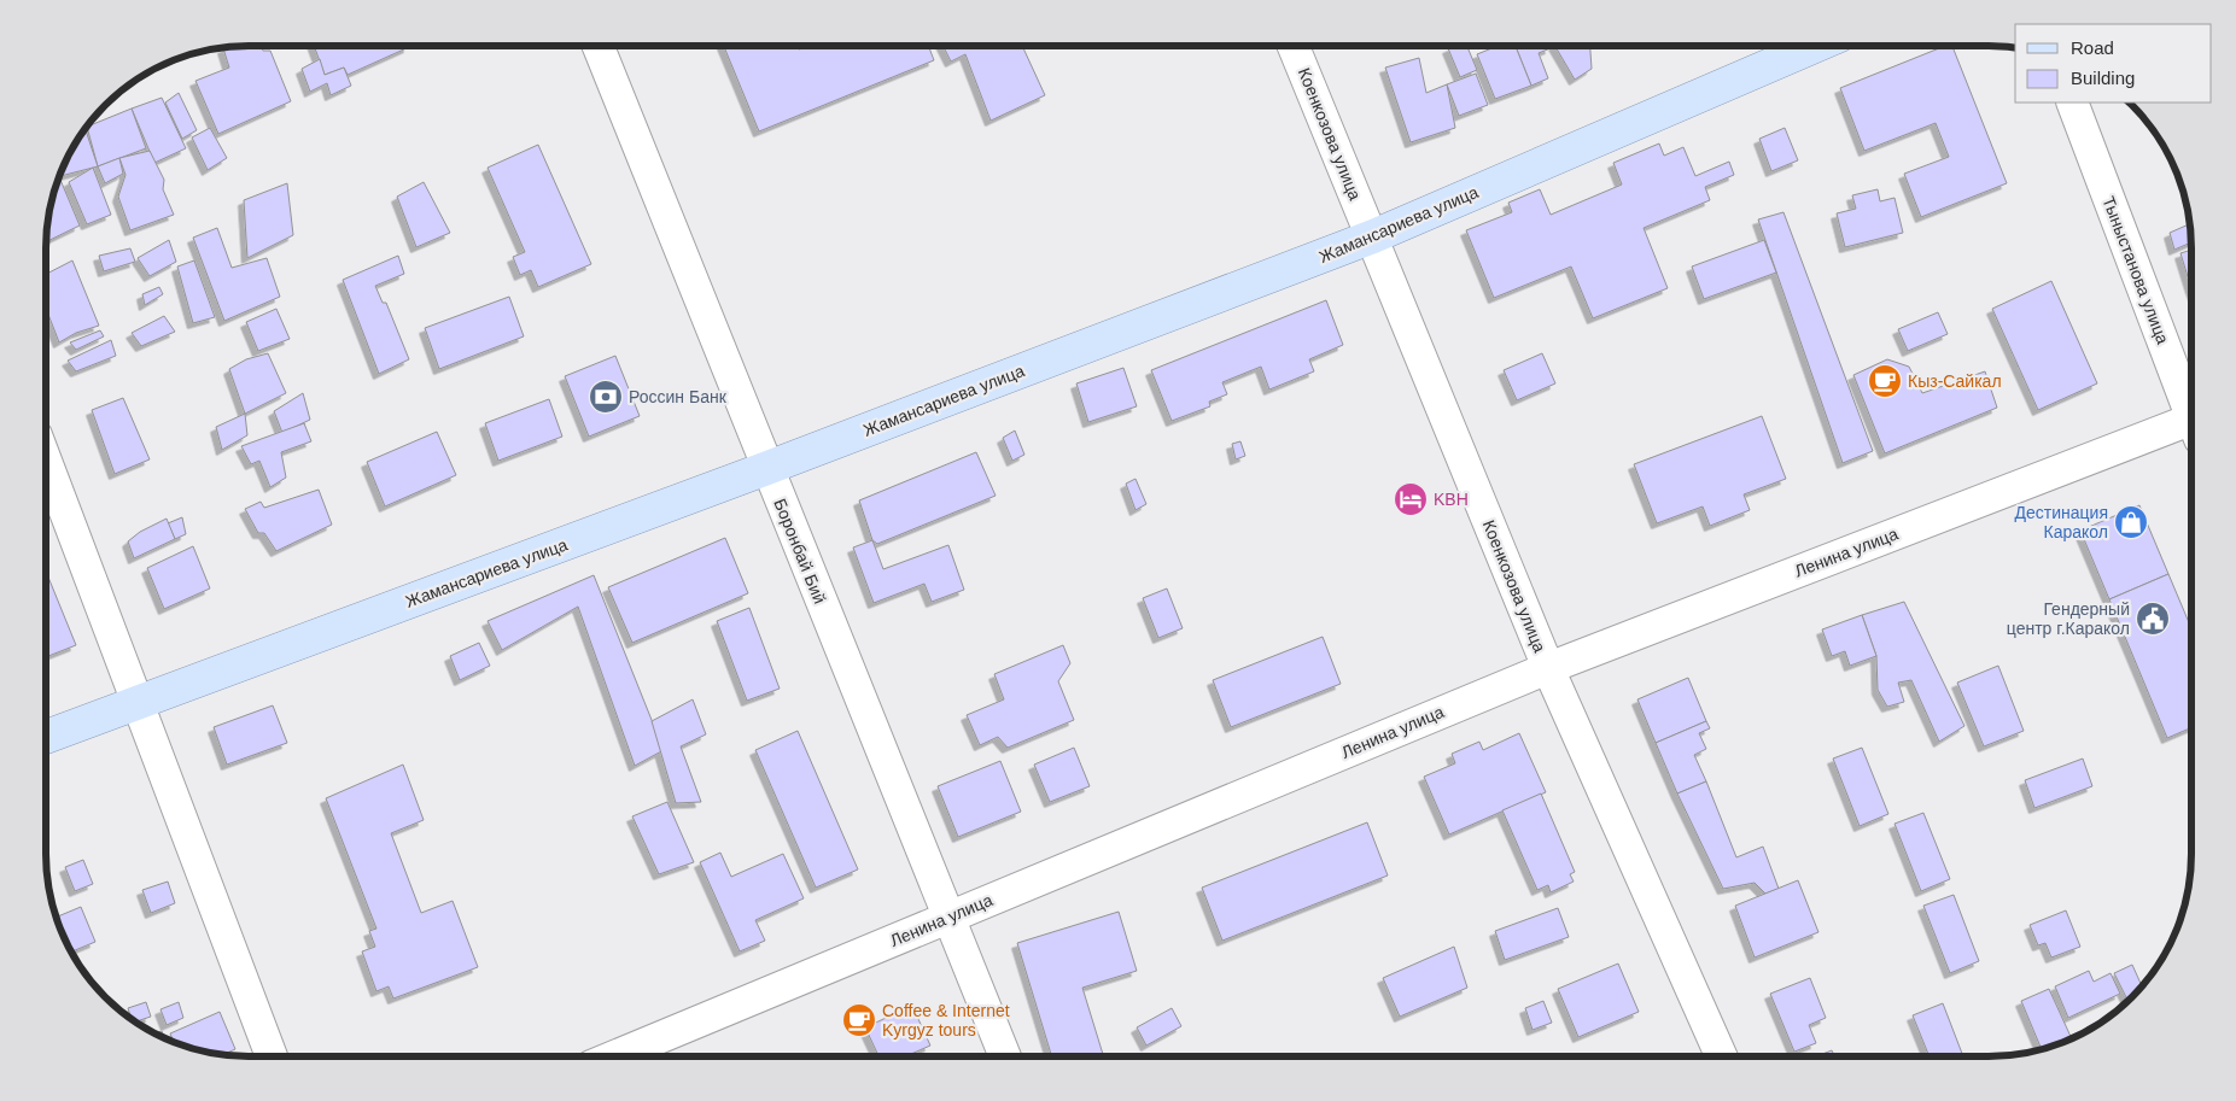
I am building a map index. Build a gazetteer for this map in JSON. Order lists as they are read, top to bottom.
{
  "streets": {
    "main road": ["Жамансариева улица"],
    "street": [
      "Коенкозова улица",
      "Тыныстанова улица",
      "Боронбай Бий",
      "Ленина улица"
    ]
  },
  "crossings": [
    ["Коенкозова улица", "Жамансариева улица"],
    ["Коенкозова улица", "Ленина улица"],
    ["Жамансариева улица", "Боронбай Бий"],
    ["Боронбай Бий", "Ленина улица"]
  ],
  "places": {
    "cafe": ["Кыз-Сайкал", "Coffee & Internet Kyrgyz tours"],
    "bank": ["Россин Банк"],
    "hotel": ["KBH"],
    "shop": ["Дестинация Каракол"],
    "public building": ["Гендерный центр г.Каракол"]
  },
  "legend": ["Road", "Building"]
}
